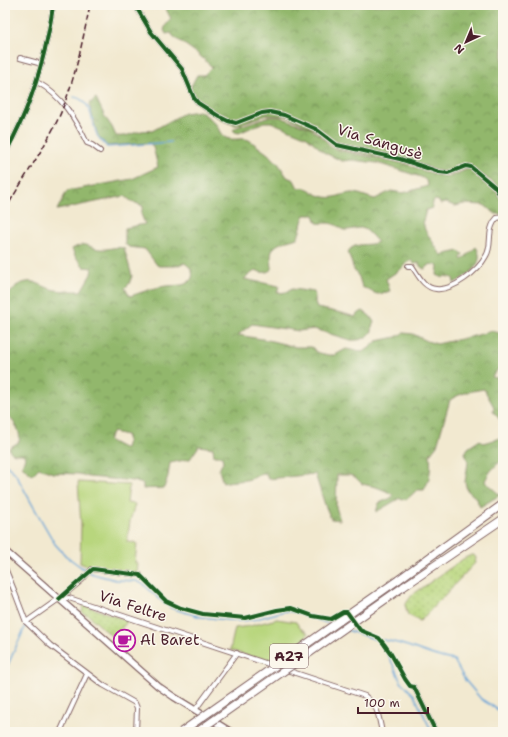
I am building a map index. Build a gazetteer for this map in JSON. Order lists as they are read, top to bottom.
{
  "streets": {
    "highway": ["A27"],
    "street": ["Via Sangusè", "Via Feltre"]
  },
  "places": {
    "cafe": ["Al Baret"]
  },
  "scale_bar": "100 m",
  "north": "bottom left"
}
